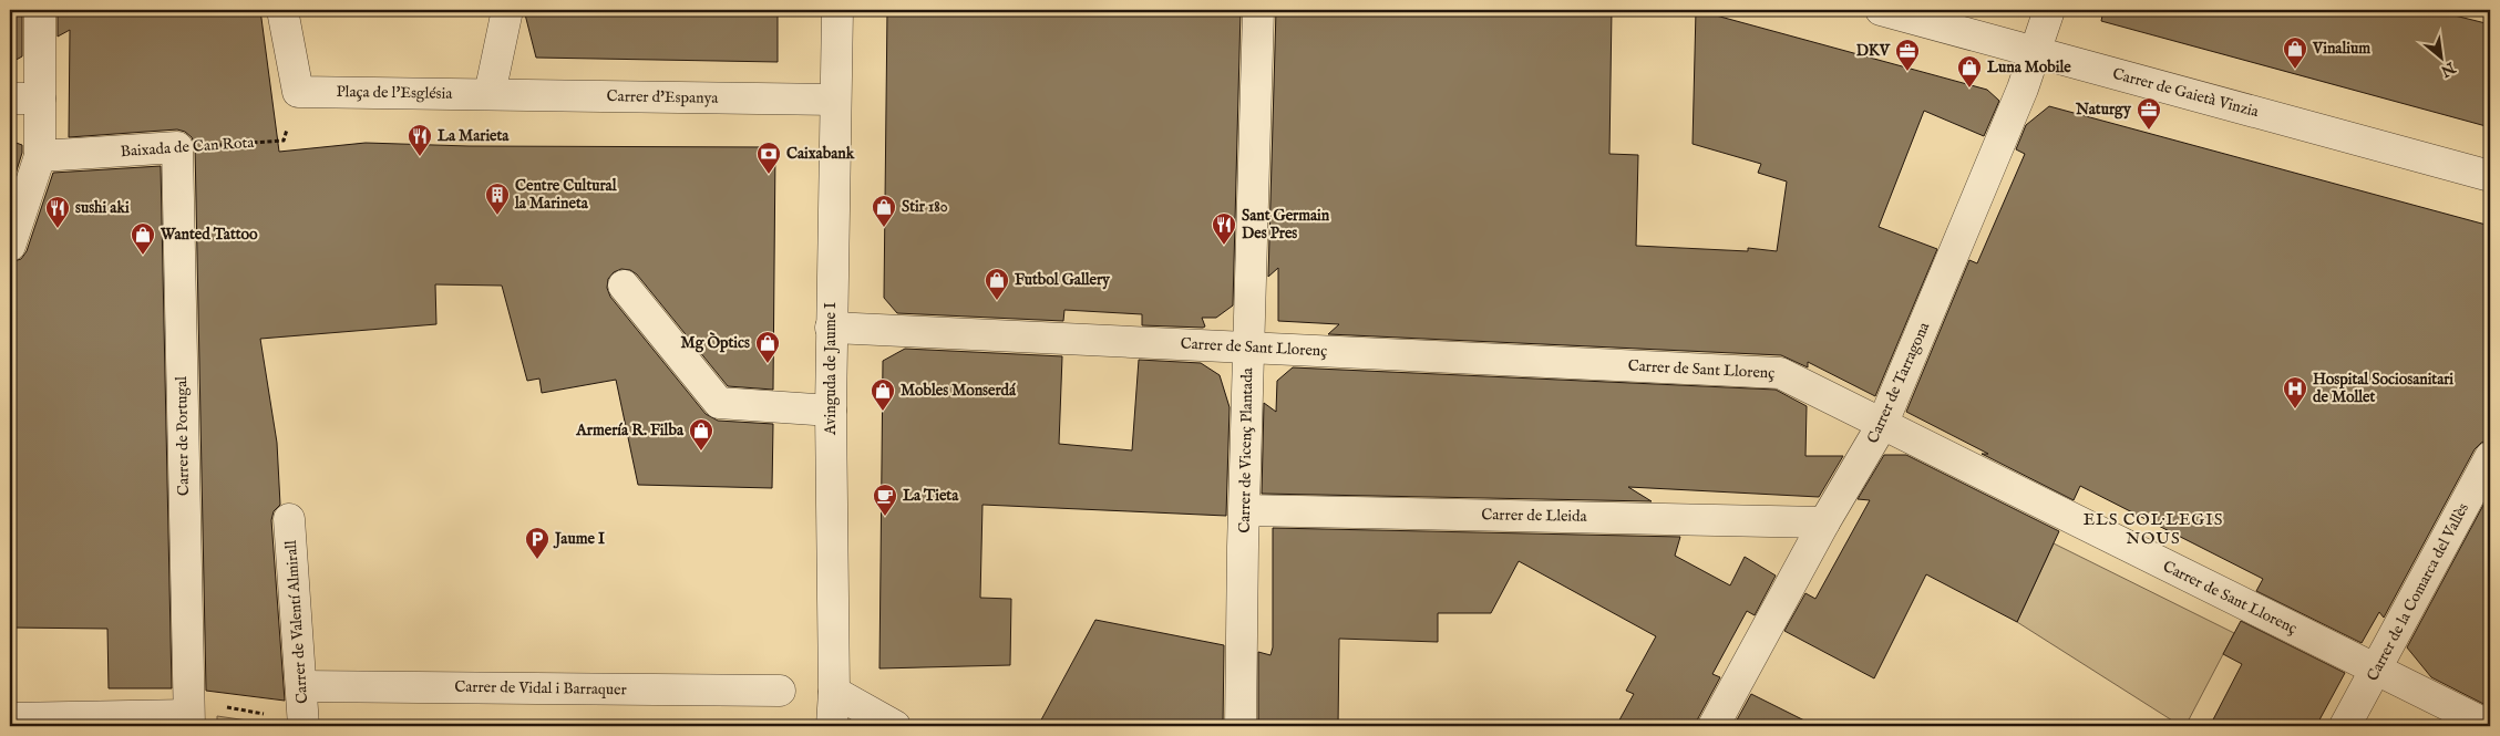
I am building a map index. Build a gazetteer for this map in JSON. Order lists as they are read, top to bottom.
{
  "streets": {
    "street": [
      "Plaça de l'Església",
      "Carrer de Gaietà Vinzia",
      "Carrer d'Espanya",
      "Baixada de Can Rota",
      "Carrer de Sant Llorenç",
      "Avinguda de Jaume I",
      "Carrer de Tarragona",
      "Carrer de Portugal",
      "Carrer de Vicenç Plantada",
      "Carrer de Lleida",
      "Carrer de la Comarca del Vallès",
      "Carrer de Valentí Almirall",
      "Carrer de Vidal i Barraquer"
    ]
  },
  "crossings": [
    ["Plaça de l'Església", "Carrer d'Espanya"],
    ["Plaça de l'Església", "Baixada de Can Rota"],
    ["Carrer de Gaietà Vinzia", "Carrer de Tarragona"],
    ["Carrer d'Espanya", "Avinguda de Jaume I"],
    ["Baixada de Can Rota", "Carrer de Portugal"],
    ["Carrer de Sant Llorenç", "Avinguda de Jaume I"],
    ["Carrer de Sant Llorenç", "Carrer de Tarragona"],
    ["Carrer de Sant Llorenç", "Carrer de Vicenç Plantada"],
    ["Carrer de Sant Llorenç", "Carrer de la Comarca del Vallès"],
    ["Carrer de Tarragona", "Carrer de Lleida"],
    ["Carrer de Vicenç Plantada", "Carrer de Lleida"],
    ["Carrer de Valentí Almirall", "Carrer de Vidal i Barraquer"]
  ],
  "districts": ["ELS COL·LEGIS NOUS"],
  "places": {
    "shop": [
      "Vinalium",
      "Luna Mobile",
      "Stir 180",
      "Wanted Tattoo",
      "Futbol Gallery",
      "Mg Òptics",
      "Mobles Monserdá",
      "Armería R. Filba"
    ],
    "office": ["DKV", "Naturgy"],
    "restaurant": ["La Marieta", "sushi aki", "Sant Germain Des Pres"],
    "bank": ["Caixabank"],
    "building": ["Centre Cultural la Marineta"],
    "hospital": ["Hospital Sociosanitari de Mollet"],
    "cafe": ["La Tieta"],
    "parking": ["Jaume I"]
  },
  "north": "bottom right"
}
